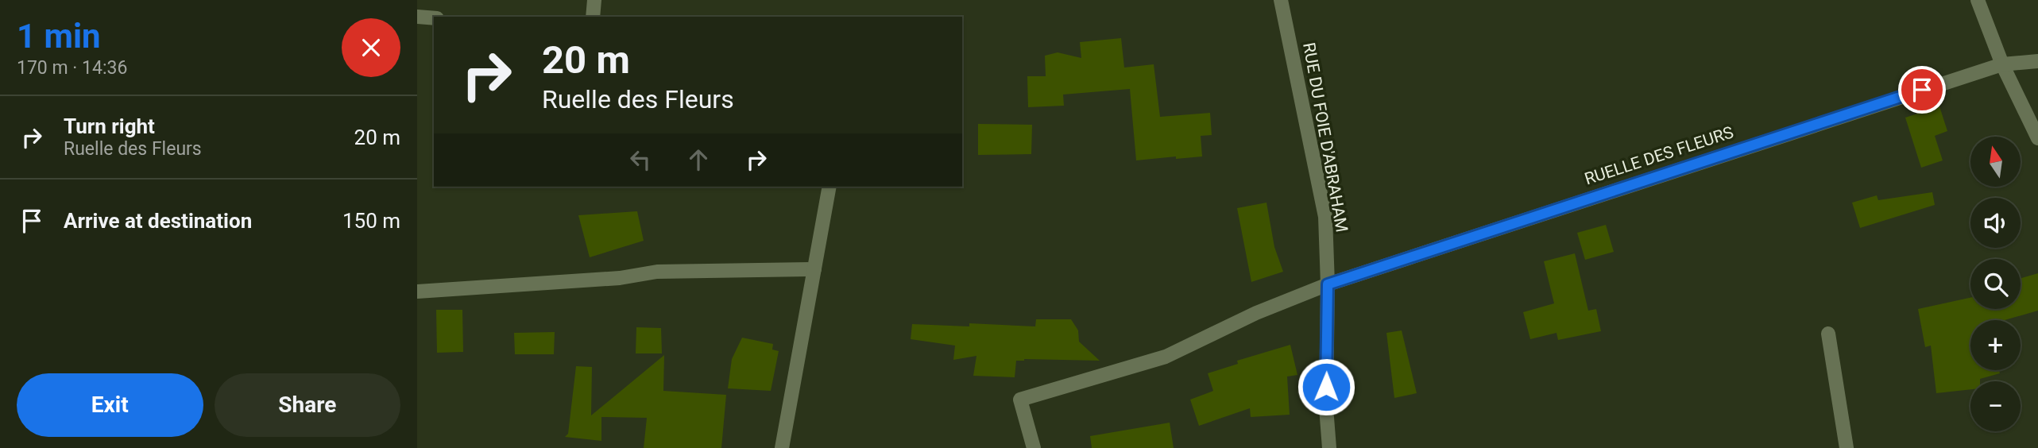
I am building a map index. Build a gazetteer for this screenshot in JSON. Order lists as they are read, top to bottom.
{
  "streets": {
    "street": ["RUE DU FOIE D'ABRAHAM", "RUELLE DES FLEURS"]
  },
  "crossings": [
    ["RUE DU FOIE D'ABRAHAM", "RUELLE DES FLEURS"]
  ],
  "north": "top",
  "page": {
    "heading": ["1 min", "170 m · 14:36"],
    "turn": ["20 m", "Ruelle des Fleurs"],
    "list": [
      {
        "name": "Turn right",
        "note": "Ruelle des Fleurs",
        "value": "20 m"
      },
      {
        "name": "Arrive at destination",
        "value": "150 m"
      }
    ],
    "map_buttons": ["+", "−"],
    "buttons": ["Exit", "Share"]
  }
}
